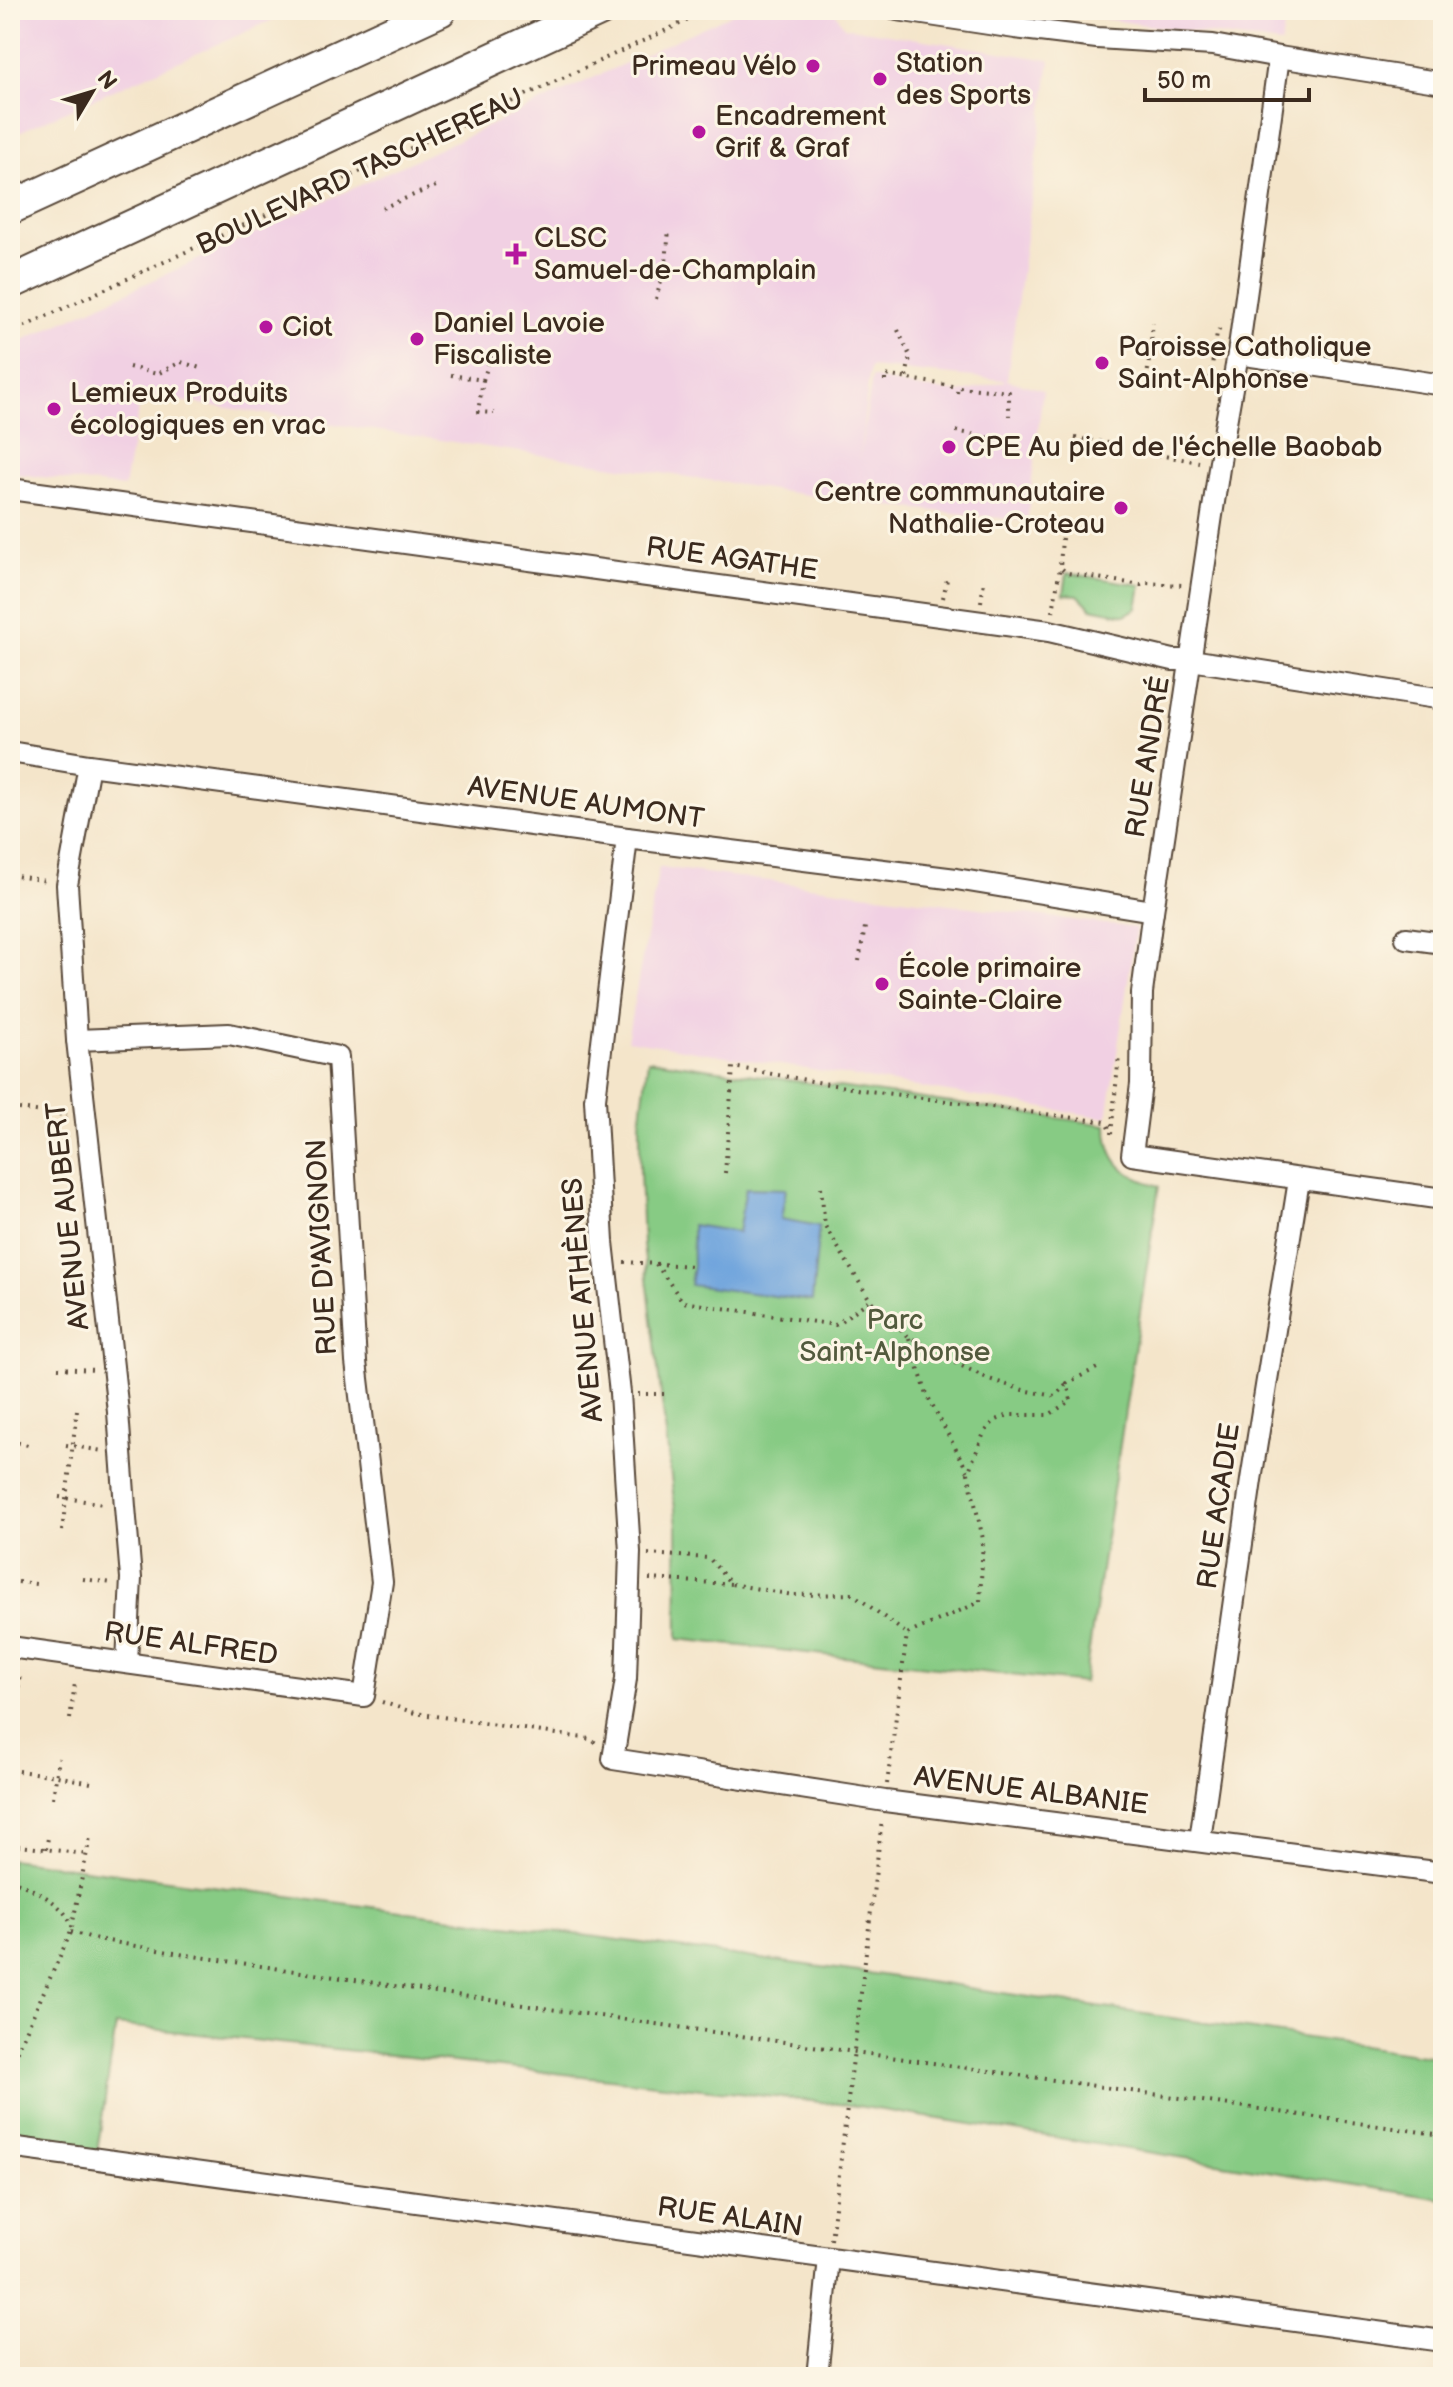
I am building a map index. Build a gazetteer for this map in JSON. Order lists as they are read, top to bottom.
{
  "streets": {
    "main road": ["BOULEVARD TASCHEREAU"],
    "street": [
      "RUE AGATHE",
      "RUE ANDRÉ",
      "AVENUE AUMONT",
      "AVENUE AUBERT",
      "RUE D'AVIGNON",
      "AVENUE ATHÈNES",
      "RUE ACADIE",
      "RUE ALFRED",
      "AVENUE ALBANIE",
      "RUE ALAIN"
    ]
  },
  "crossings": [
    ["RUE AGATHE", "RUE ANDRÉ"],
    ["RUE ANDRÉ", "AVENUE AUMONT"],
    ["RUE ANDRÉ", "RUE ACADIE"],
    ["AVENUE AUMONT", "AVENUE AUBERT"],
    ["AVENUE AUMONT", "AVENUE ATHÈNES"],
    ["AVENUE AUBERT", "RUE D'AVIGNON"],
    ["AVENUE AUBERT", "RUE ALFRED"],
    ["RUE D'AVIGNON", "RUE ALFRED"],
    ["AVENUE ATHÈNES", "AVENUE ALBANIE"],
    ["RUE ACADIE", "AVENUE ALBANIE"]
  ],
  "parks": ["Parc Saint-Alphonse"],
  "places": {
    "other": [
      "Primeau Vélo",
      "Station des Sports",
      "Encadrement Grif & Graf",
      "Ciot",
      "Daniel Lavoie Fiscaliste",
      "Paroisse Catholique Saint-Alphonse",
      "Lemieux Produits écologiques en vrac",
      "CPE Au pied de l'échelle Baobab",
      "Centre communautaire Nathalie-Croteau",
      "École primaire Sainte-Claire"
    ],
    "health": ["CLSC Samuel-de-Champlain"]
  },
  "scale_bar": "50 m",
  "north": "top right"
}
